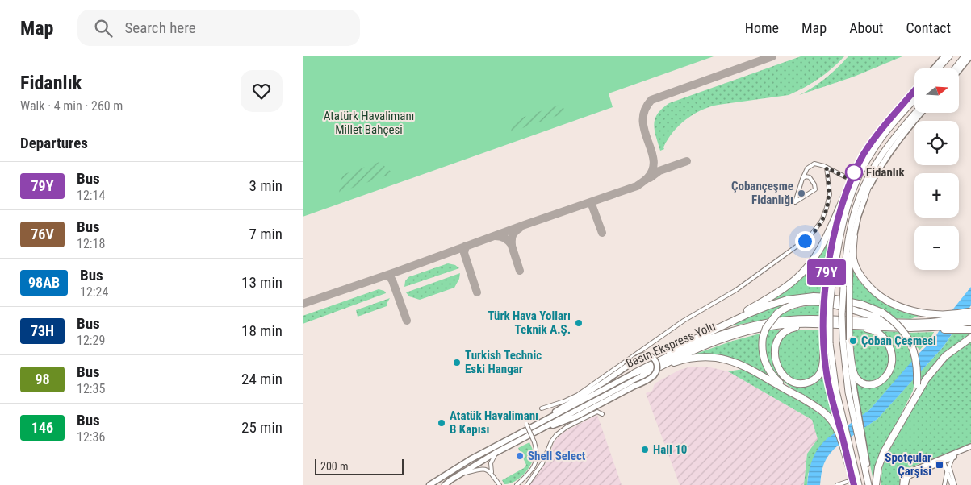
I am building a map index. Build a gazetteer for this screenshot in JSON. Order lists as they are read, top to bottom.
{
  "streets": {
    "highway": ["Basın Ekspress Yolu"]
  },
  "parks": ["Atatürk Havalimanı Millet Bahçesi"],
  "places": {
    "other": [
      "Fidanlık",
      "Çobançeşme Fidanlığı",
      "Türk Hava Yolları Teknik A.Ş.",
      "Çoban Çeşmesi",
      "Turkish Technic Eski Hangar",
      "Atatük Havalimanı B Kapısı",
      "Hall 10",
      "Shell Select"
    ],
    "transit": ["Spotçular Çarşisi"]
  },
  "lines": ["bus line 79Y"],
  "scale_bar": "200 m",
  "north": "right",
  "page": {
    "header": "Map",
    "search": "Search here",
    "nav": [
      "Home",
      "Map",
      "About",
      "Contact"
    ],
    "heading": [
      ["Fidanlık", "Walk · 4 min · 260 m"],
      "Departures"
    ],
    "on_map": "79Y",
    "map_buttons": ["+", "−"],
    "list": [
      {
        "mark": "79Y",
        "name": "Bus",
        "note": "12:14",
        "value": "3 min"
      },
      {
        "mark": "76V",
        "name": "Bus",
        "note": "12:18",
        "value": "7 min"
      },
      {
        "mark": "98AB",
        "name": "Bus",
        "note": "12:24",
        "value": "13 min"
      },
      {
        "mark": "73H",
        "name": "Bus",
        "note": "12:29",
        "value": "18 min"
      },
      {
        "mark": "98",
        "name": "Bus",
        "note": "12:35",
        "value": "24 min"
      },
      {
        "mark": "146",
        "name": "Bus",
        "note": "12:36",
        "value": "25 min"
      }
    ],
    "scale": "200 m"
  }
}
